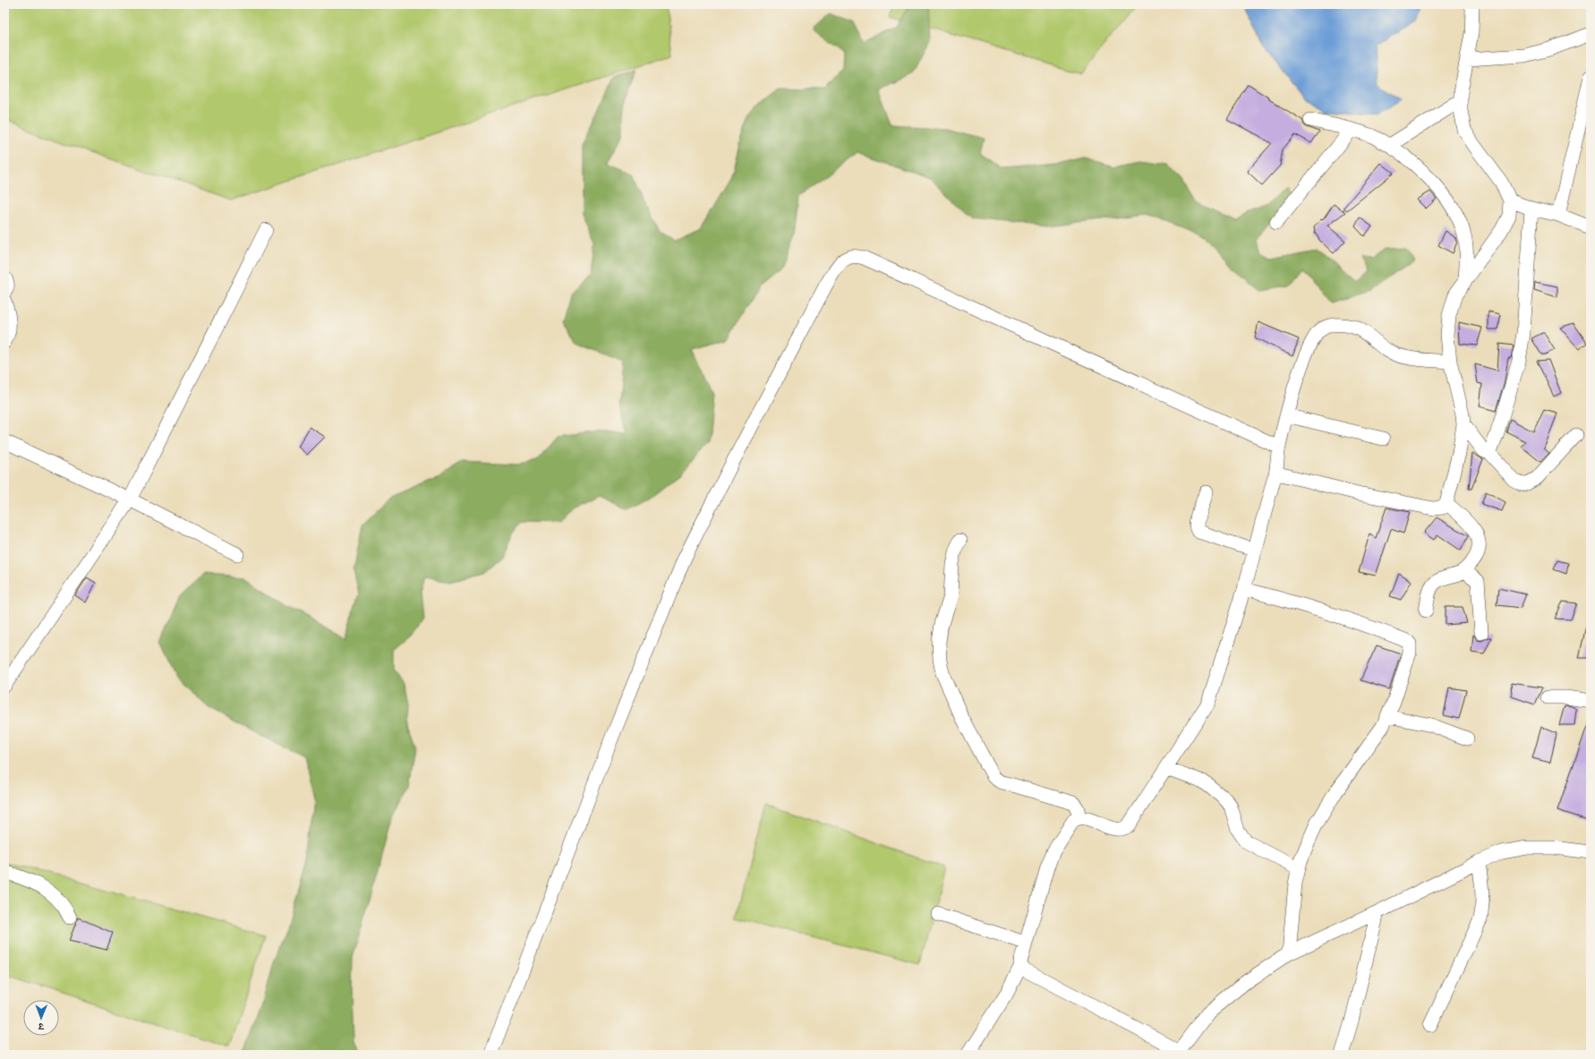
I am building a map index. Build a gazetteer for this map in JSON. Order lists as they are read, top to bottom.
{
  "north": "bottom"
}
